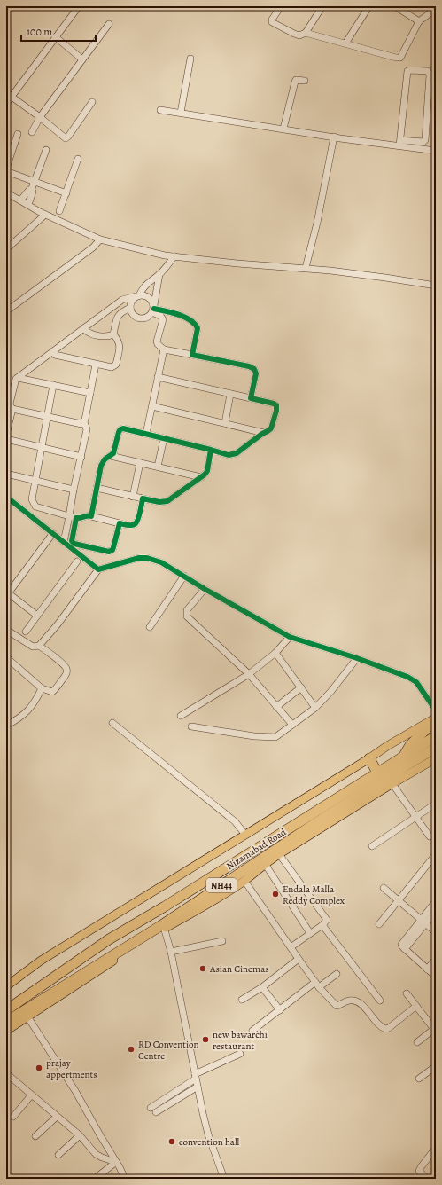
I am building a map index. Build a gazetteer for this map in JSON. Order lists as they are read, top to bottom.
{
  "streets": {
    "highway": ["Nizamabad Road", "NH44"]
  },
  "places": [
    "Endala Malla Reddy Complex",
    "Asian Cinemas",
    "new bawarchi restaurant",
    "RD Convention Centre",
    "prajay appertments",
    "convention hall"
  ],
  "scale_bar": "100 m"
}
